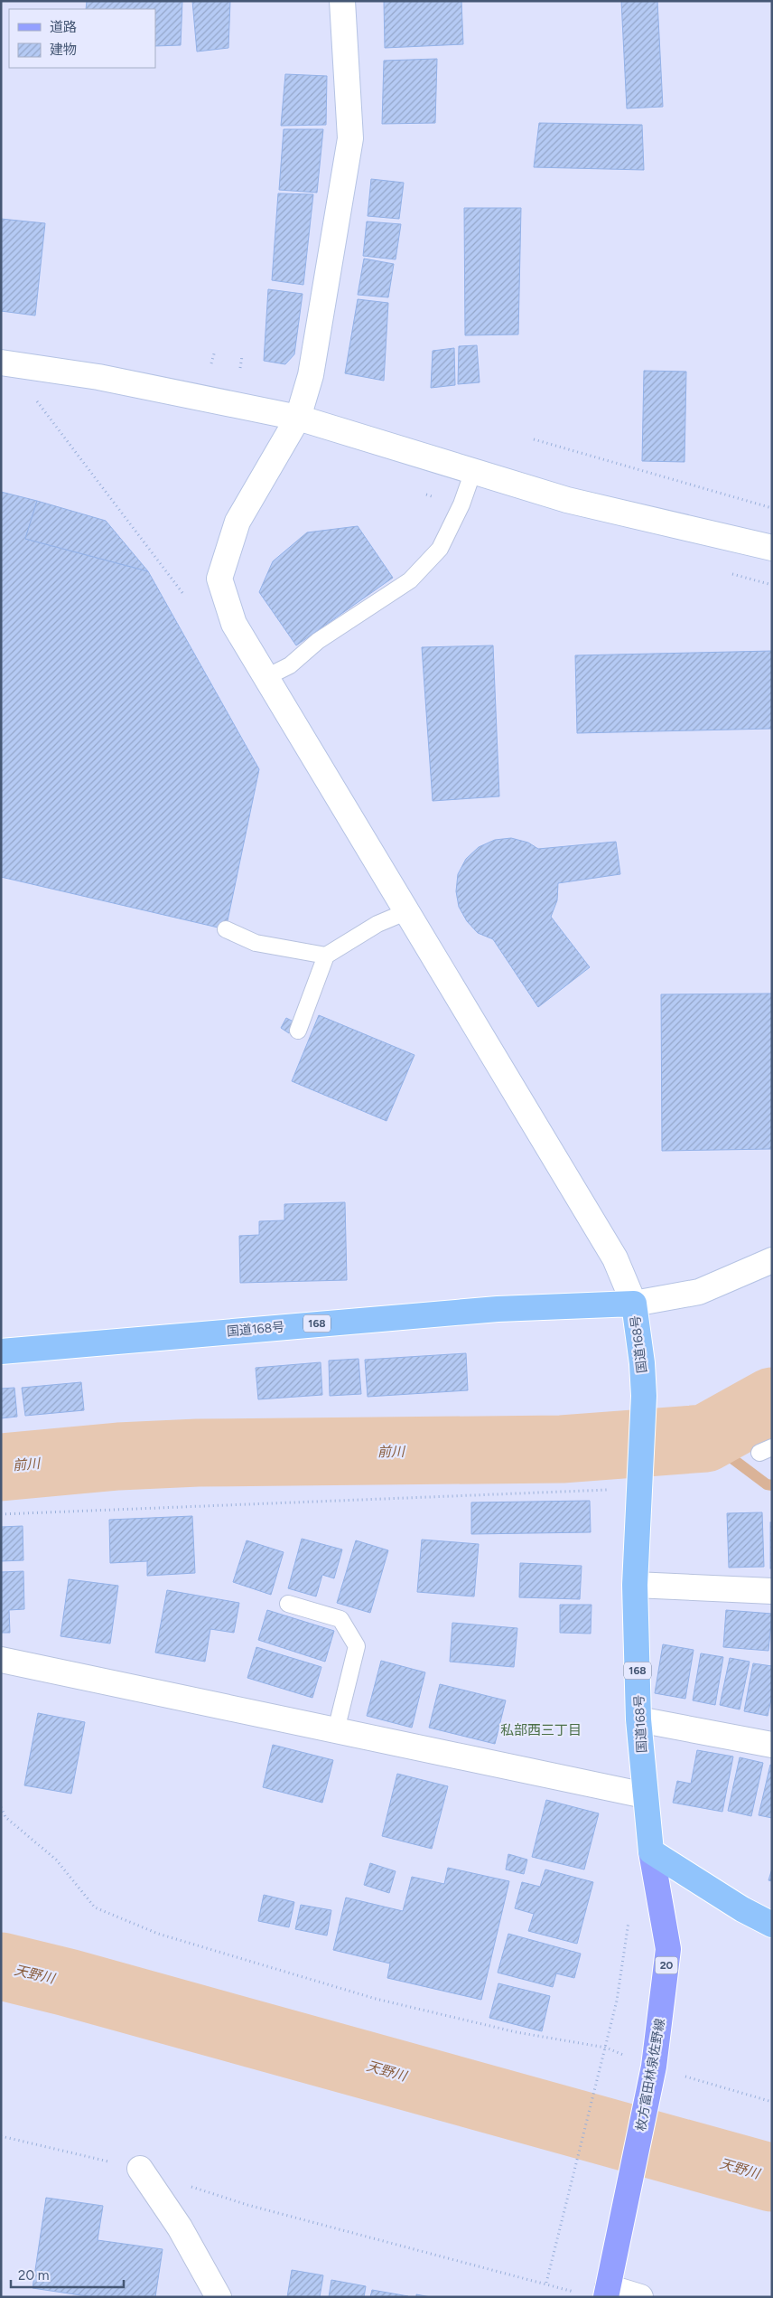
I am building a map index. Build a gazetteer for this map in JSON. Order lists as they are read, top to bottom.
{
  "streets": {
    "highway": ["168", "国道168号"],
    "main road": ["20", "枚方富田林泉佐野線"]
  },
  "crossings": [
    ["国道168号", "枚方富田林泉佐野線"]
  ],
  "districts": ["私部西三丁目"],
  "water": ["前川", "天野川"],
  "legend": ["道路", "建物"],
  "scale_bar": "20 m"
}
